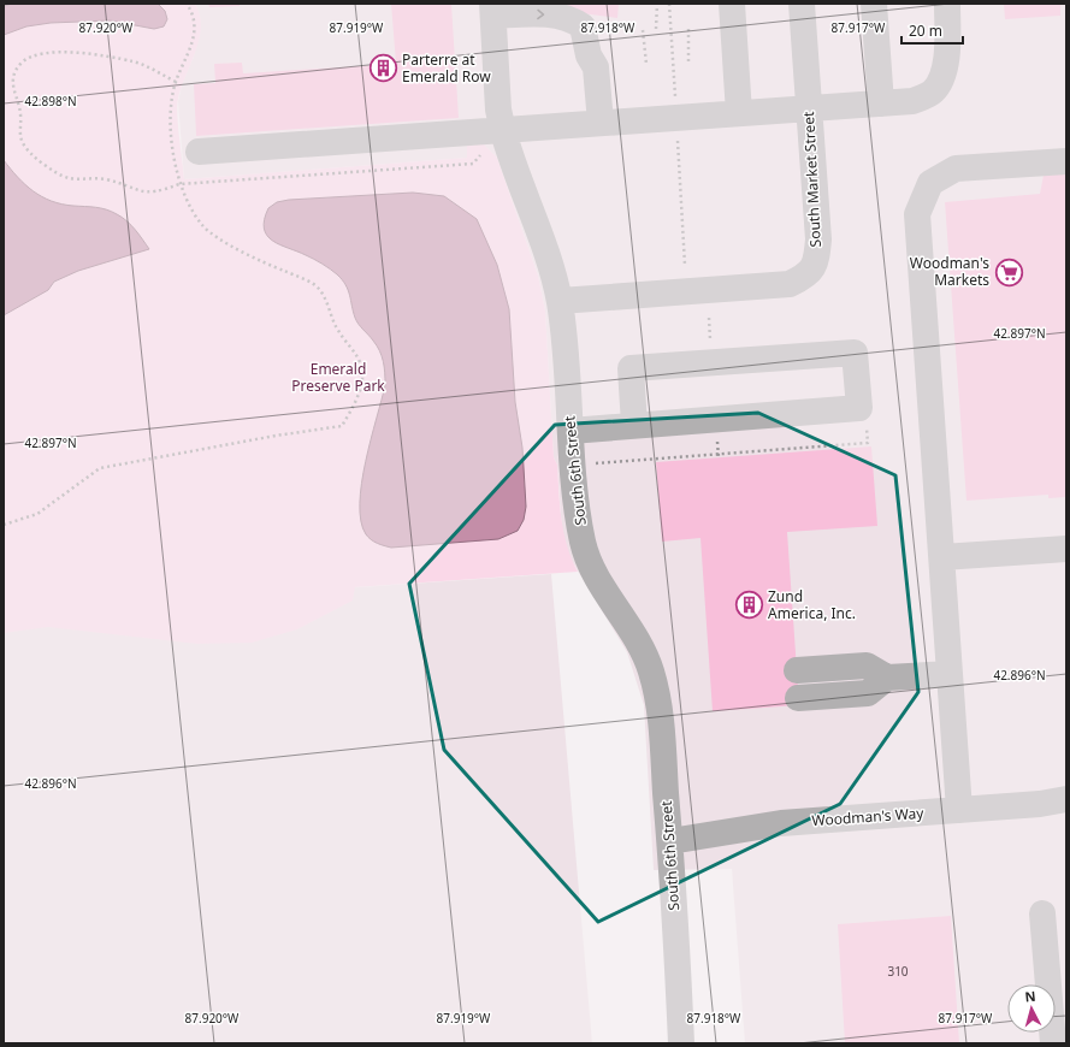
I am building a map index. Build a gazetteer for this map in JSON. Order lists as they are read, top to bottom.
{
  "streets": {
    "street": ["South Market Street", "South 6th Street", "Woodman's Way"]
  },
  "crossings": [
    ["South Market Street", "South 6th Street"],
    ["South 6th Street", "Woodman's Way"]
  ],
  "parks": ["Emerald Preserve Park"],
  "places": {
    "building": ["Parterre at Emerald Row", "Zund America, Inc."],
    "supermarket": ["Woodman's Markets"]
  },
  "house_numbers": ["310"],
  "scale_bar": "20 m",
  "north": "top",
  "coordinates": [
    "87.920°W",
    "87.919°W",
    "87.918°W",
    "87.917°W",
    "42.898°N",
    "42.897°N",
    "42.896°N"
  ]
}
